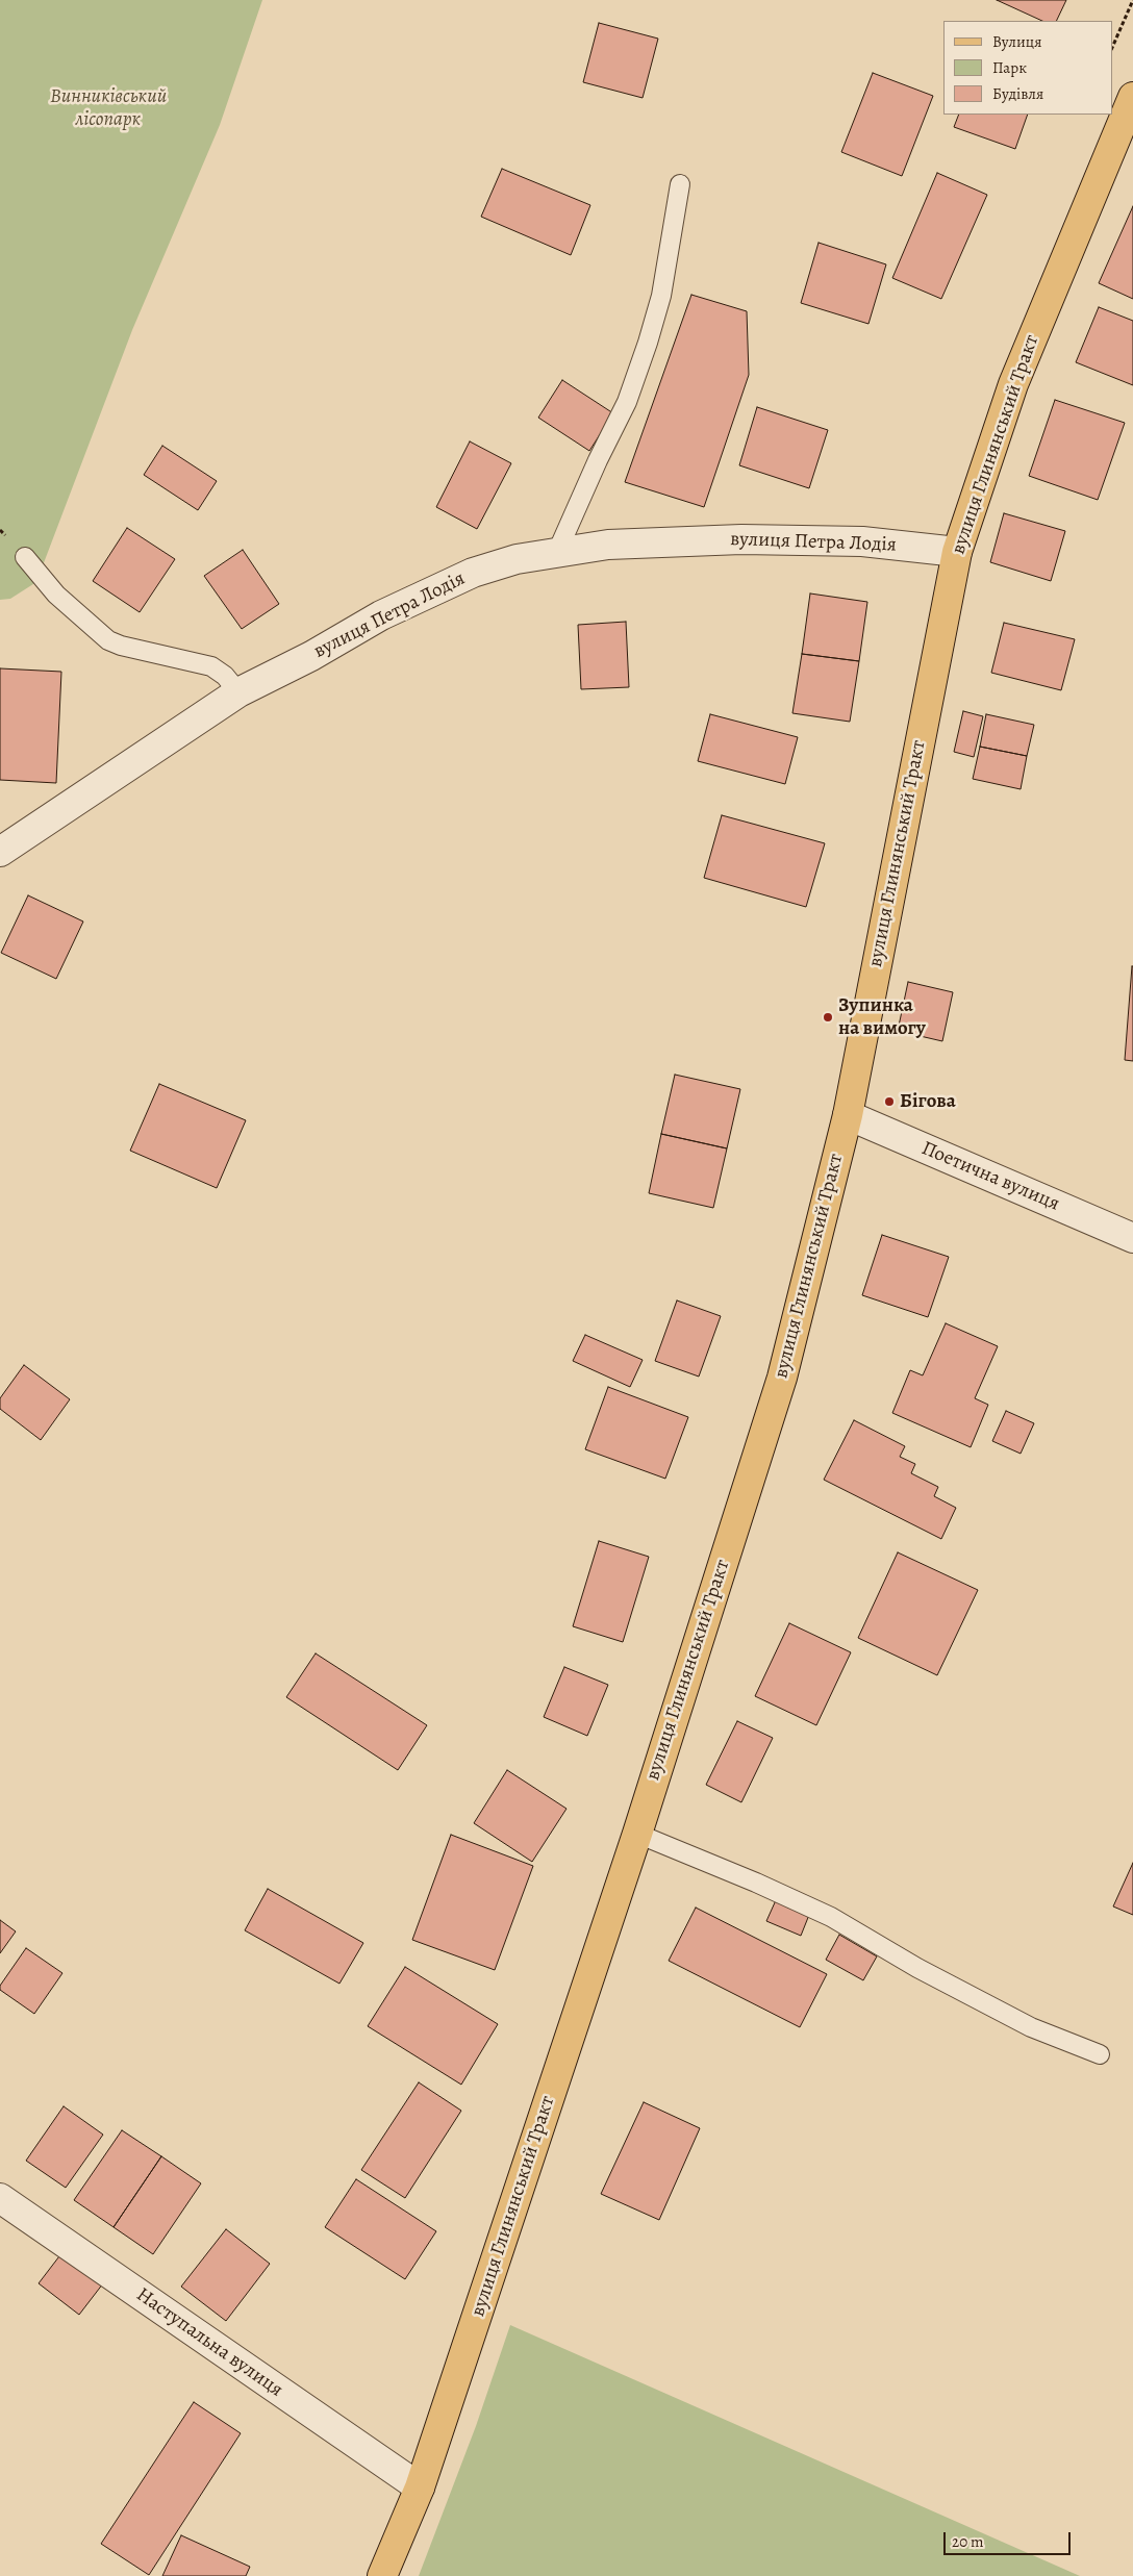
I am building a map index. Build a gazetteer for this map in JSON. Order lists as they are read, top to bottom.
{
  "streets": {
    "main road": ["вулиця Глинянський Тракт"],
    "street": ["вулиця Петра Лодія", "Поетична вулиця", "Наступальна вулиця"]
  },
  "crossings": [
    ["вулиця Глинянський Тракт", "вулиця Петра Лодія"],
    ["вулиця Глинянський Тракт", "Поетична вулиця"],
    ["вулиця Глинянський Тракт", "Наступальна вулиця"]
  ],
  "parks": ["Винниківський лісопарк"],
  "places": ["Зупинка на вимогу", "Бігова"],
  "legend": ["Вулиця", "Парк", "Будівля"],
  "scale_bar": "20 m"
}
